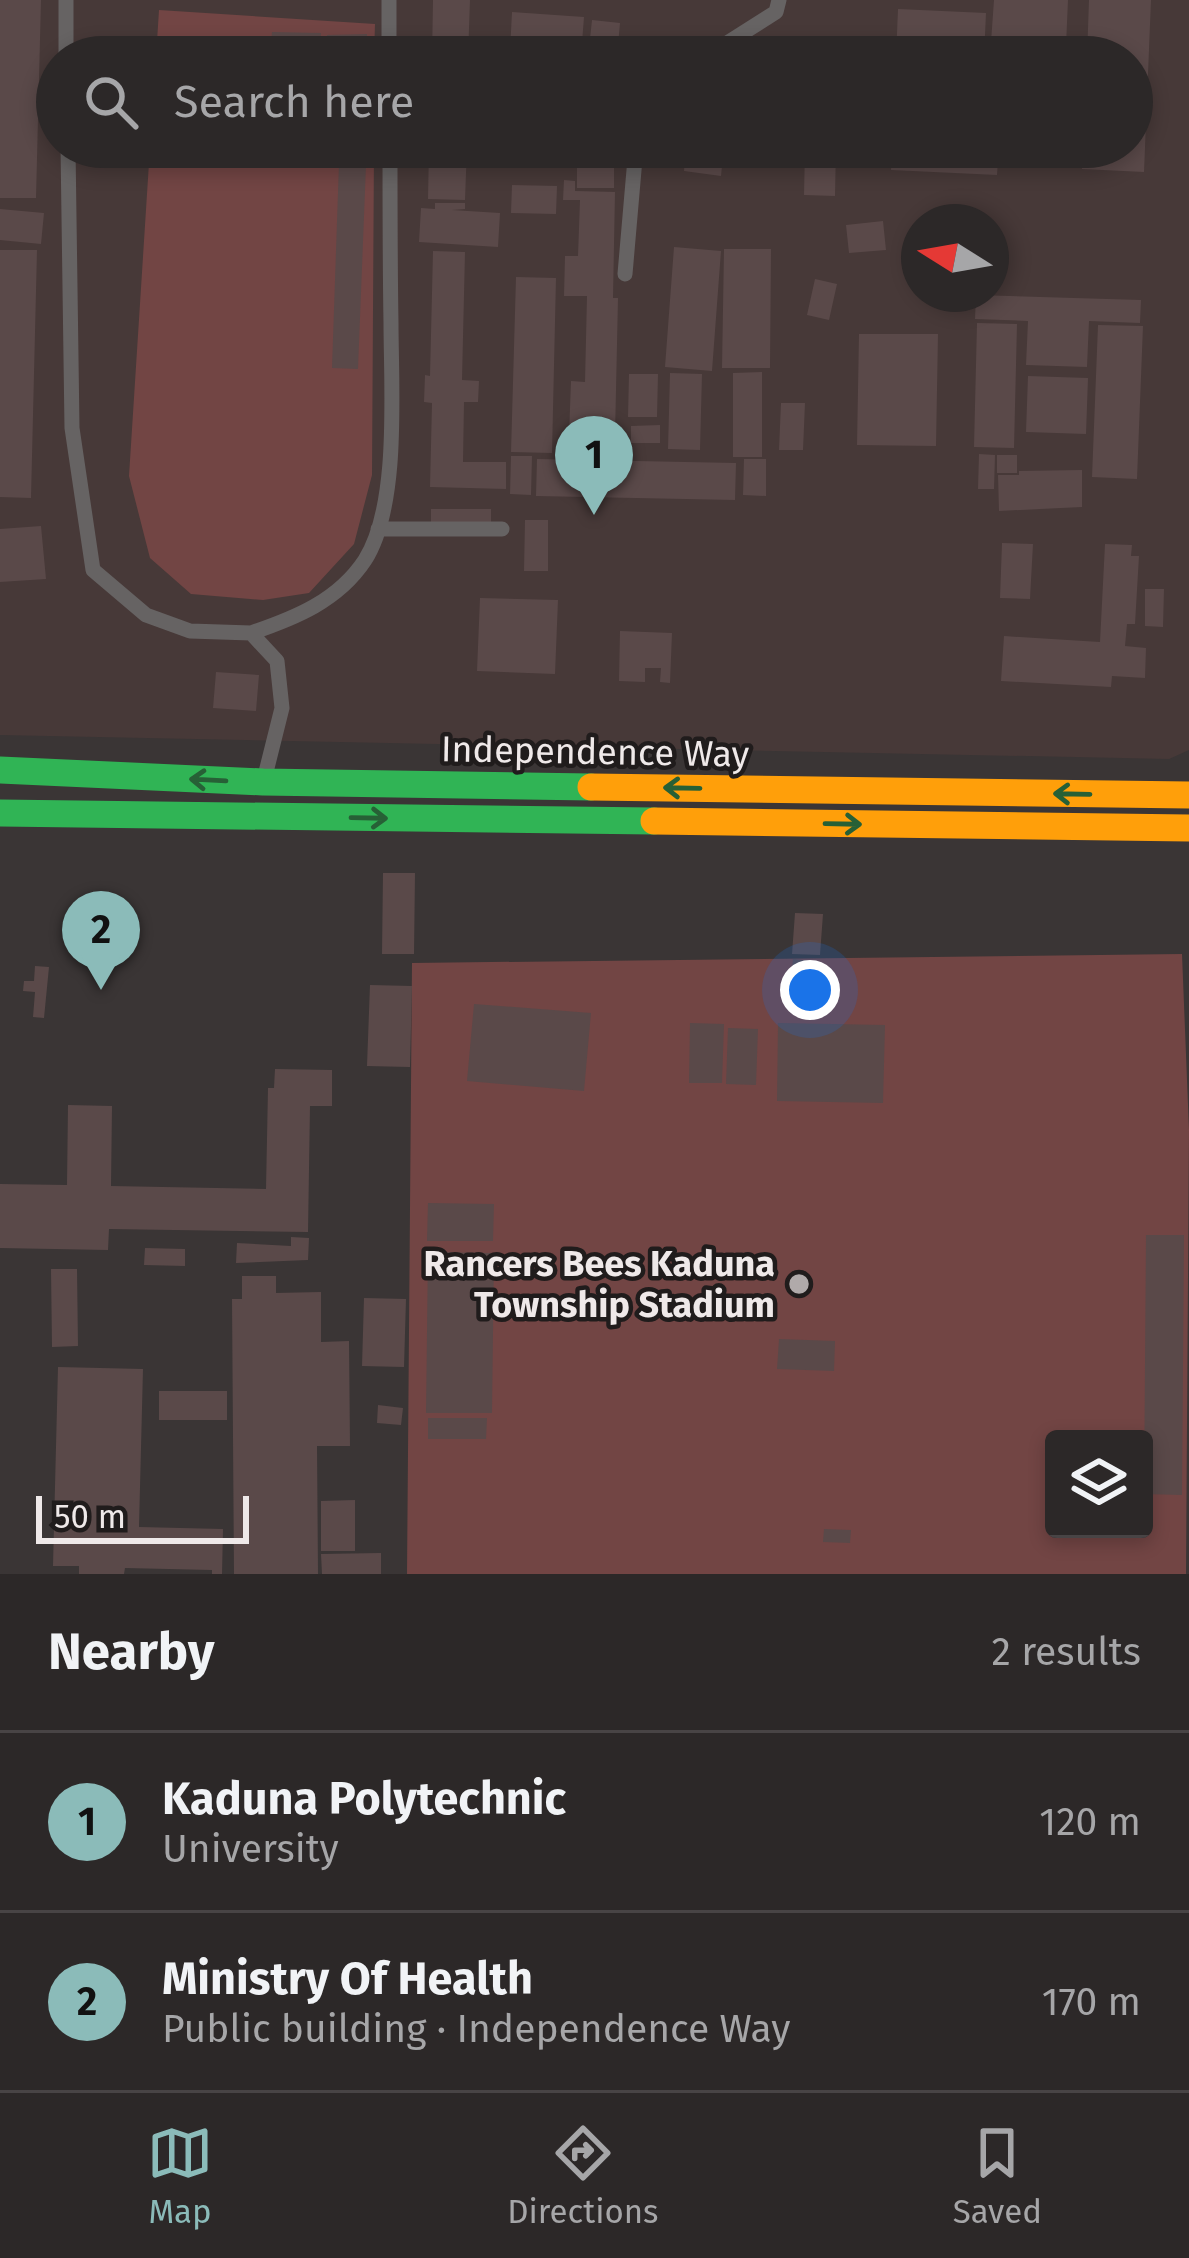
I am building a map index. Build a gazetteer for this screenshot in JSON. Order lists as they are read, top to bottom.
{
  "streets": {
    "main road": ["Independence Way"]
  },
  "places": ["Rancers Bees Kaduna Township Stadium"],
  "scale_bar": "50 m",
  "north": "left",
  "page": {
    "search": "Search here",
    "pins": ["1", "2"],
    "scale": "50 m",
    "heading": ["Nearby", "2 results"],
    "list": [
      {
        "mark": "1",
        "name": "Kaduna Polytechnic",
        "note": "University",
        "value": "120 m"
      },
      {
        "mark": "2",
        "name": "Ministry Of Health",
        "note": "Public building · Independence Way",
        "value": "170 m"
      }
    ],
    "nav": ["Map", "Directions", "Saved"]
  }
}
